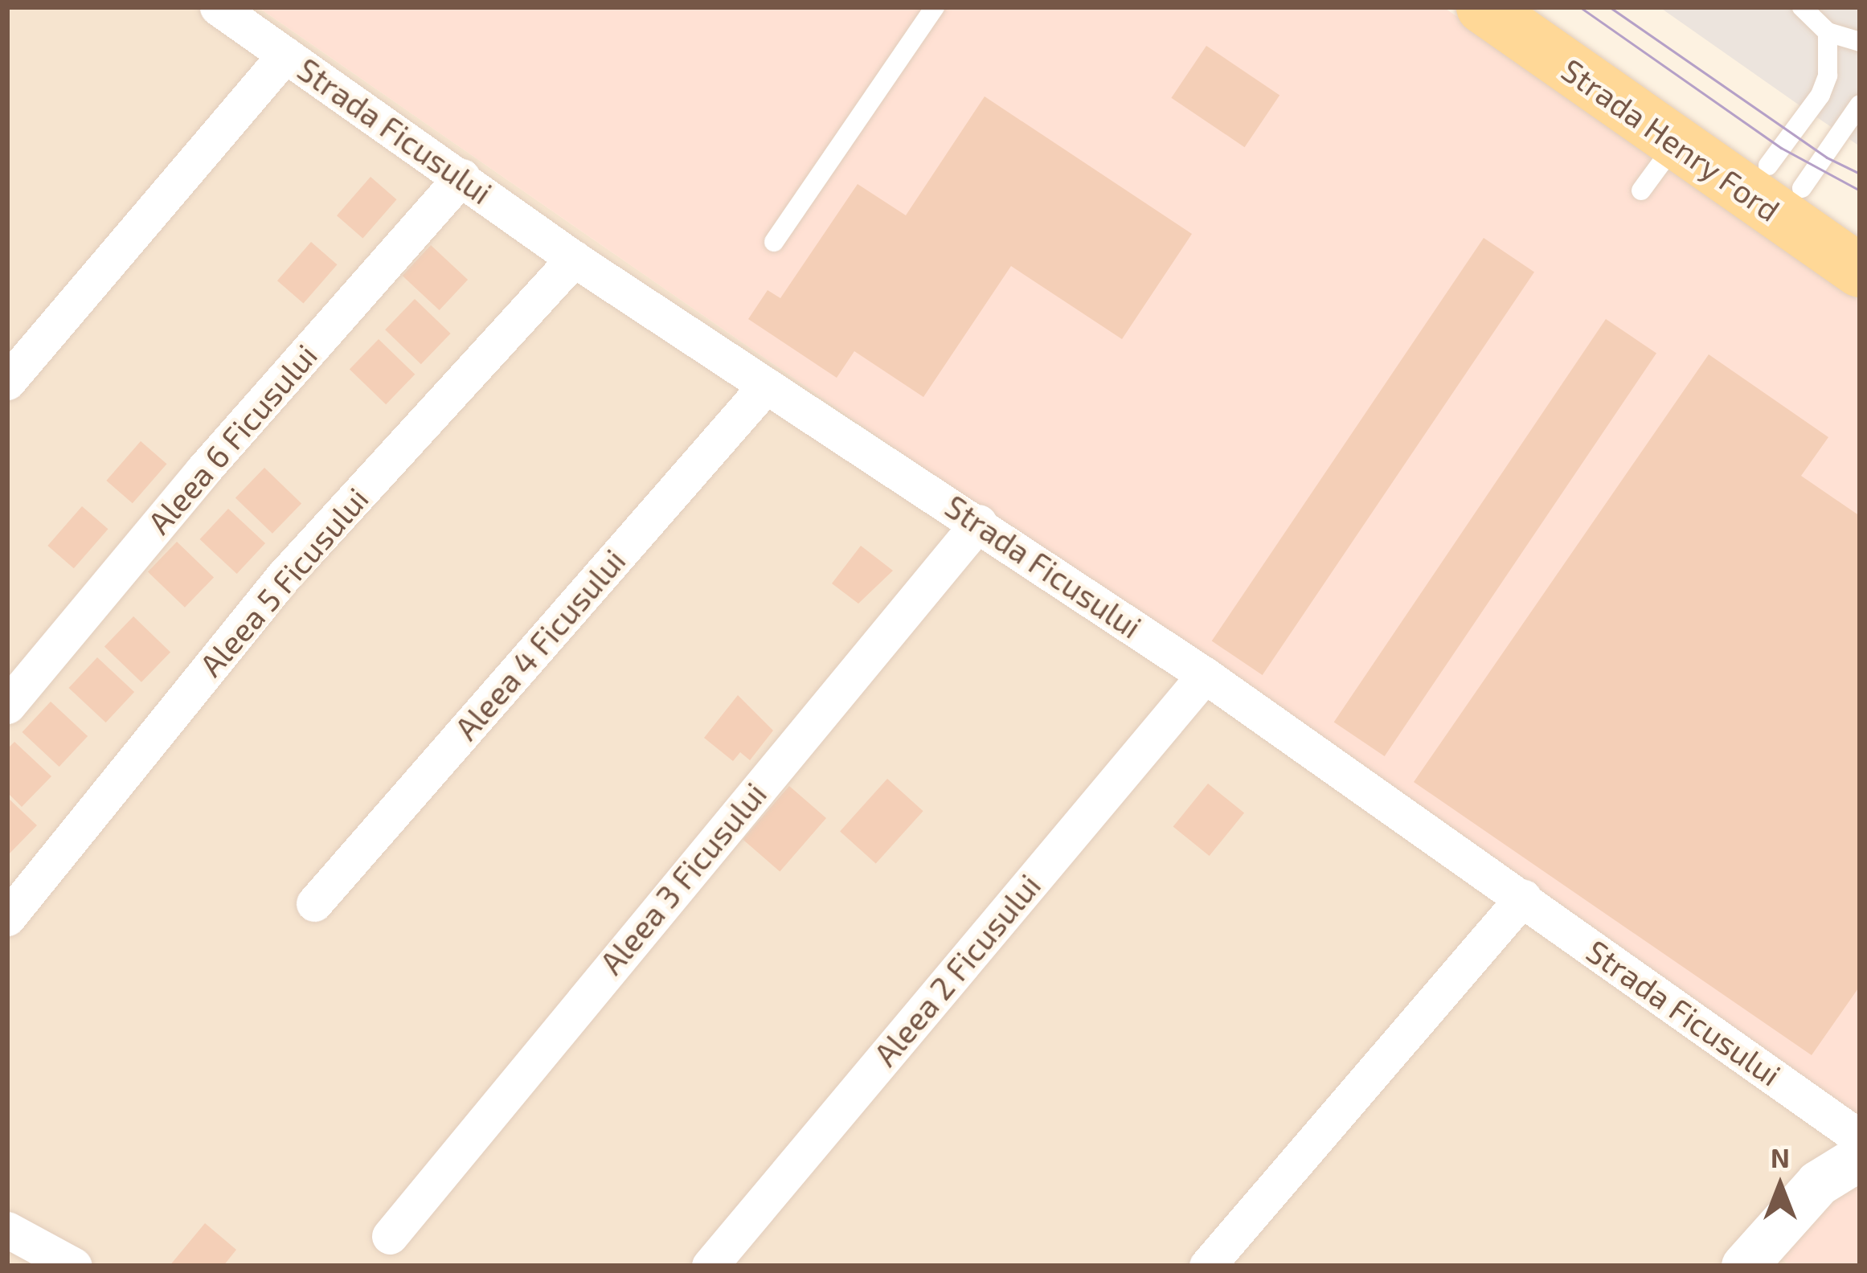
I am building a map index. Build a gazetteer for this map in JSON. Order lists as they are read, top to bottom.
{
  "streets": {
    "main road": ["Strada Henry Ford"],
    "street": [
      "Strada Ficusului",
      "Aleea 6 Ficusului",
      "Aleea 5 Ficusului",
      "Aleea 4 Ficusului",
      "Aleea 3 Ficusului",
      "Aleea 2 Ficusului"
    ]
  },
  "crossings": [
    ["Strada Ficusului", "Aleea 6 Ficusului"],
    ["Strada Ficusului", "Aleea 5 Ficusului"],
    ["Strada Ficusului", "Aleea 4 Ficusului"],
    ["Strada Ficusului", "Aleea 3 Ficusului"],
    ["Strada Ficusului", "Aleea 2 Ficusului"]
  ],
  "north": "top"
}
